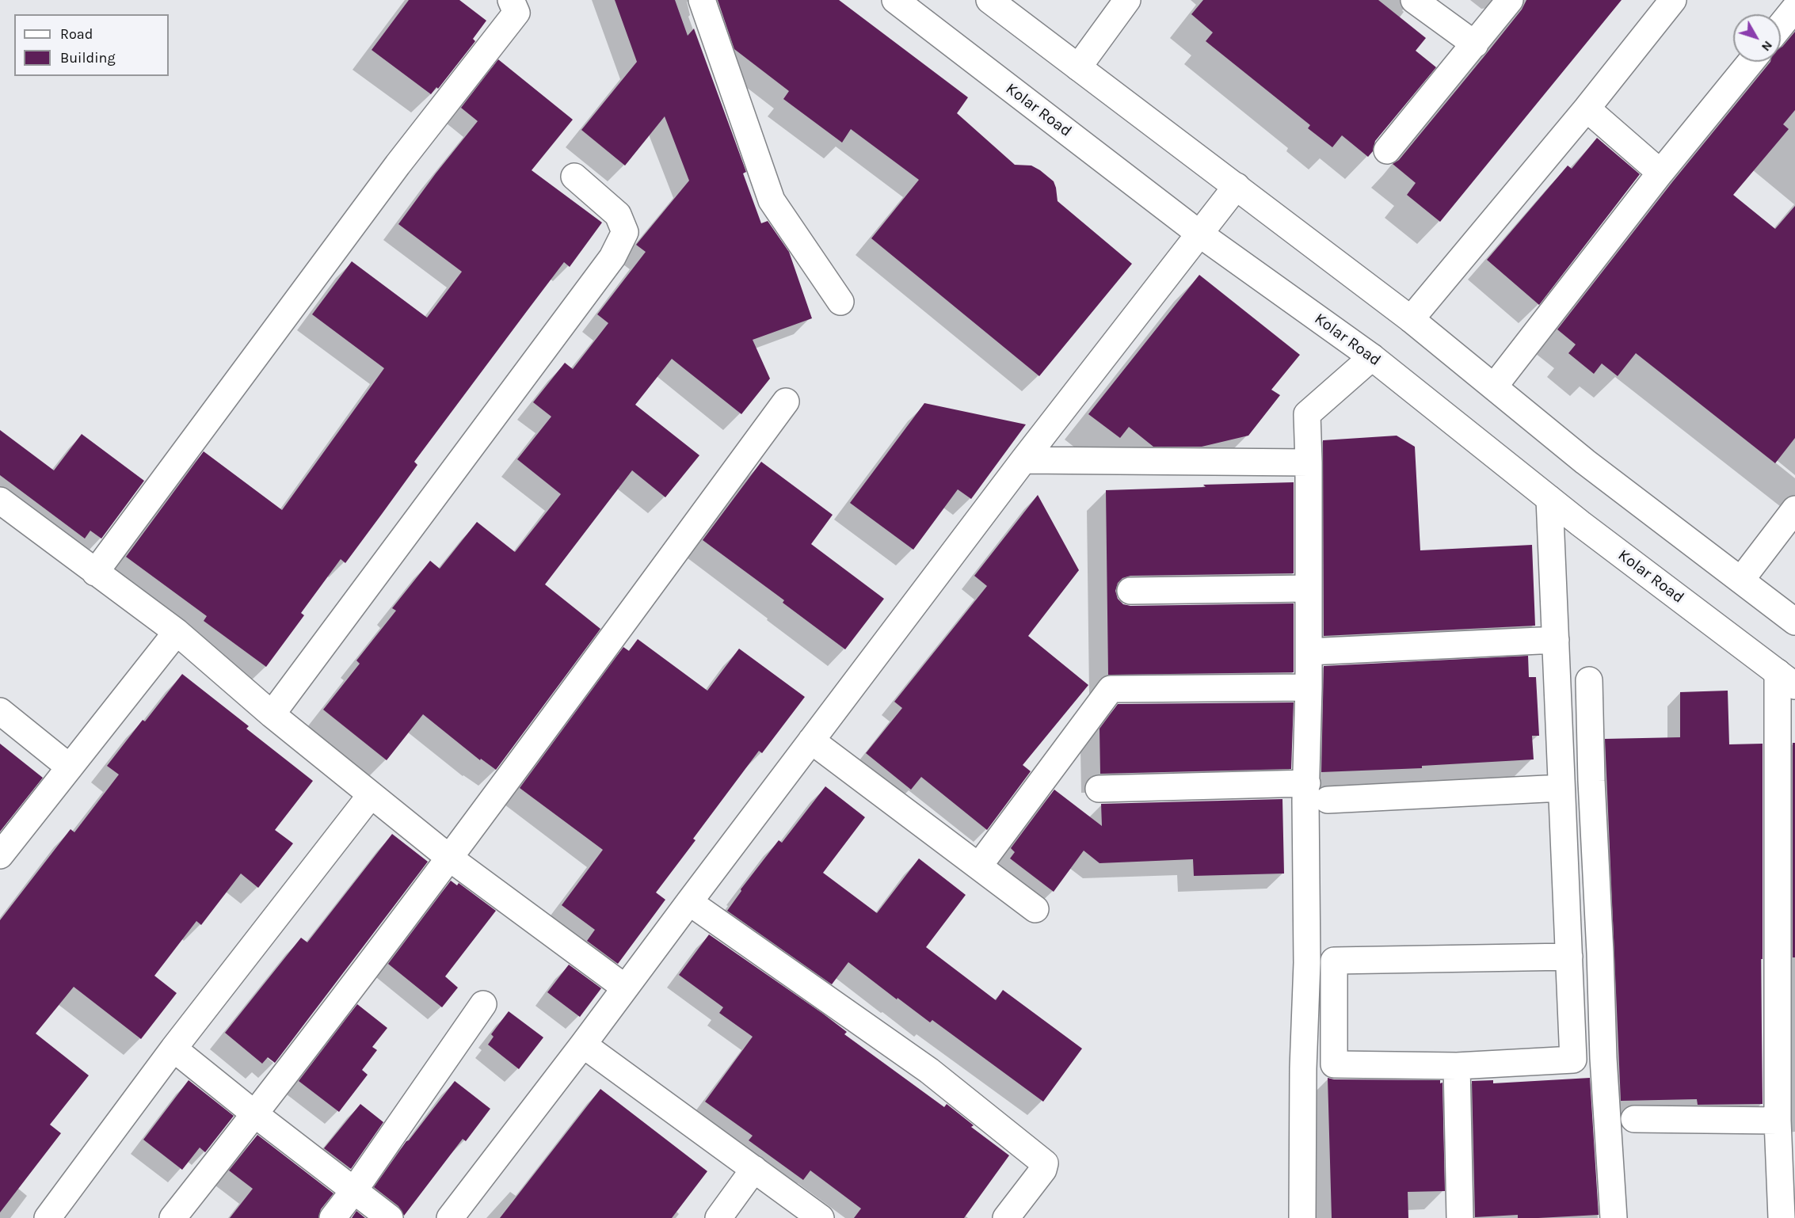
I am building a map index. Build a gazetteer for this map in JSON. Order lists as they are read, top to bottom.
{
  "streets": {
    "street": ["Kolar Road"]
  },
  "legend": ["Road", "Building"],
  "north": "bottom right"
}
